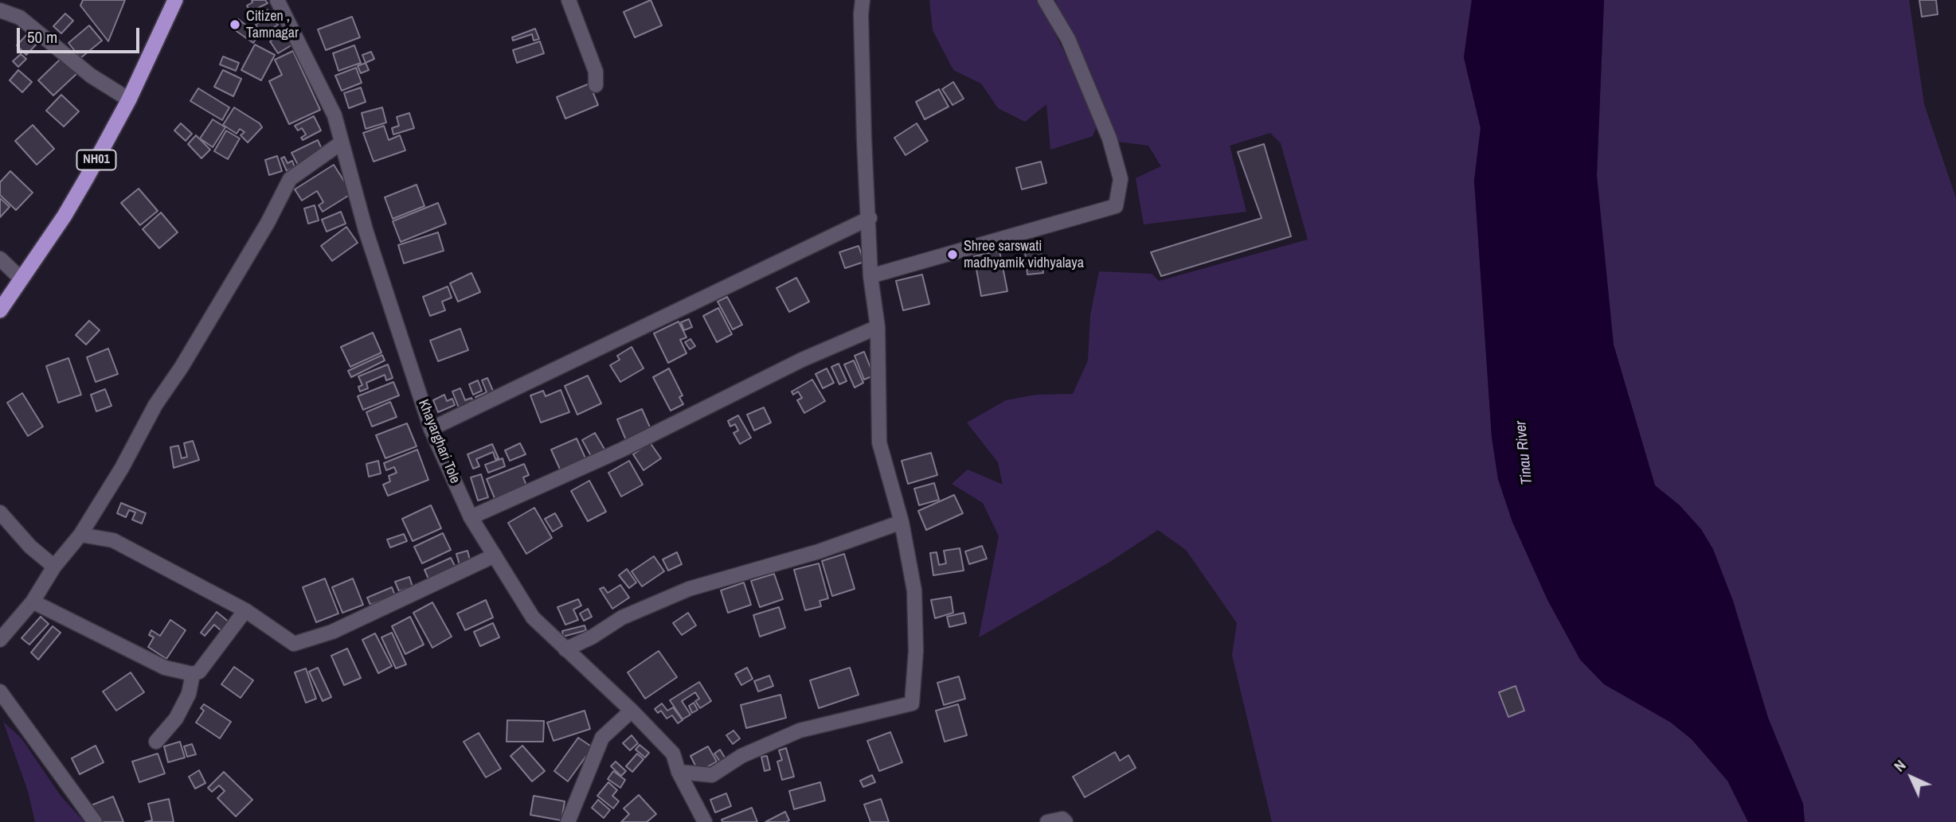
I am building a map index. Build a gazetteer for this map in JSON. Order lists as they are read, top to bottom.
{
  "streets": {
    "highway": ["NH01"],
    "street": ["Khayarghari Tole"]
  },
  "water": ["Tinau River"],
  "places": ["Citizen , Tamnagar", "Shree sarswati madhyamik vidhyalaya"],
  "scale_bar": "50 m",
  "north": "top left"
}
